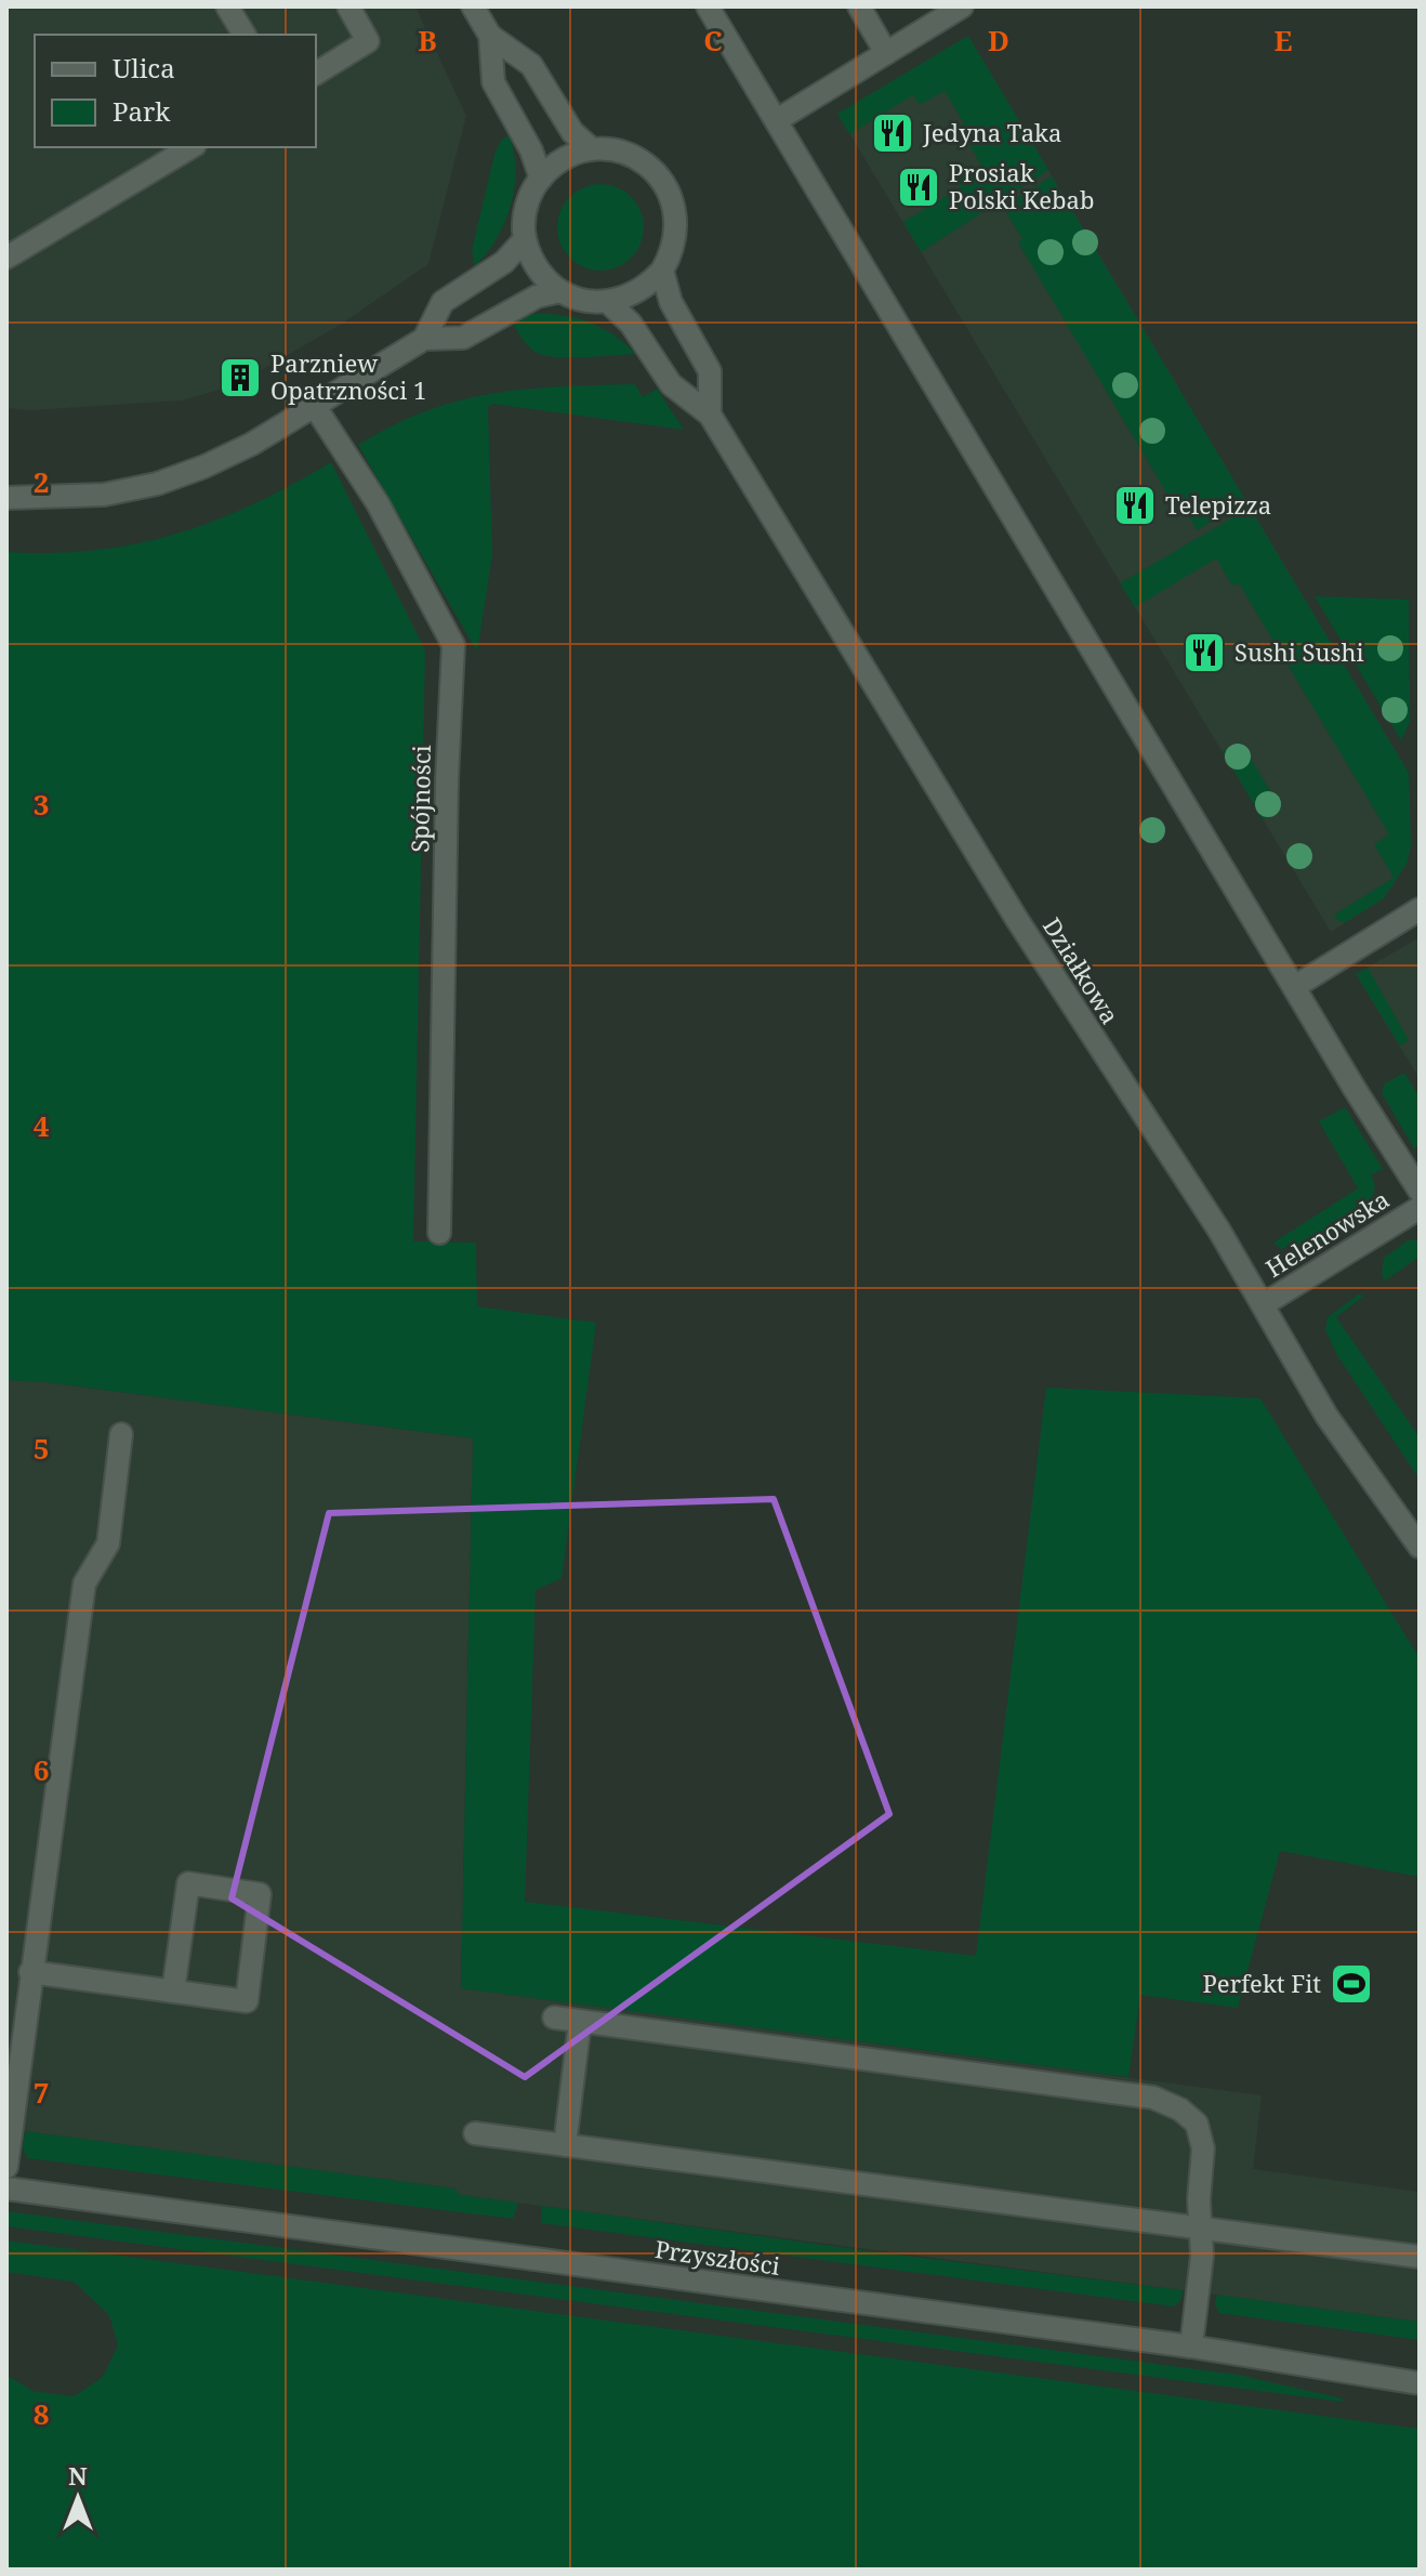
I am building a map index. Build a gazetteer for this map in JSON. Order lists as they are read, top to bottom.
{
  "streets": {
    "street": [
      "Spójności",
      "Działkowa",
      "Helenowska",
      "Przyszłości"
    ]
  },
  "crossings": [
    ["Działkowa", "Helenowska"]
  ],
  "places": {
    "restaurant": [
      "Jedyna Taka",
      "Prosiak Polski Kebab",
      "Telepizza",
      "Sushi Sushi"
    ],
    "building": ["Parzniew Opatrzności 1"],
    "sports": ["Perfekt Fit"]
  },
  "legend": ["Ulica", "Park"],
  "north": "top",
  "grid": {
    "columns": [
      "B",
      "C",
      "D",
      "E"
    ],
    "rows": [
      "2",
      "3",
      "4",
      "5",
      "6",
      "7",
      "8"
    ]
  }
}
